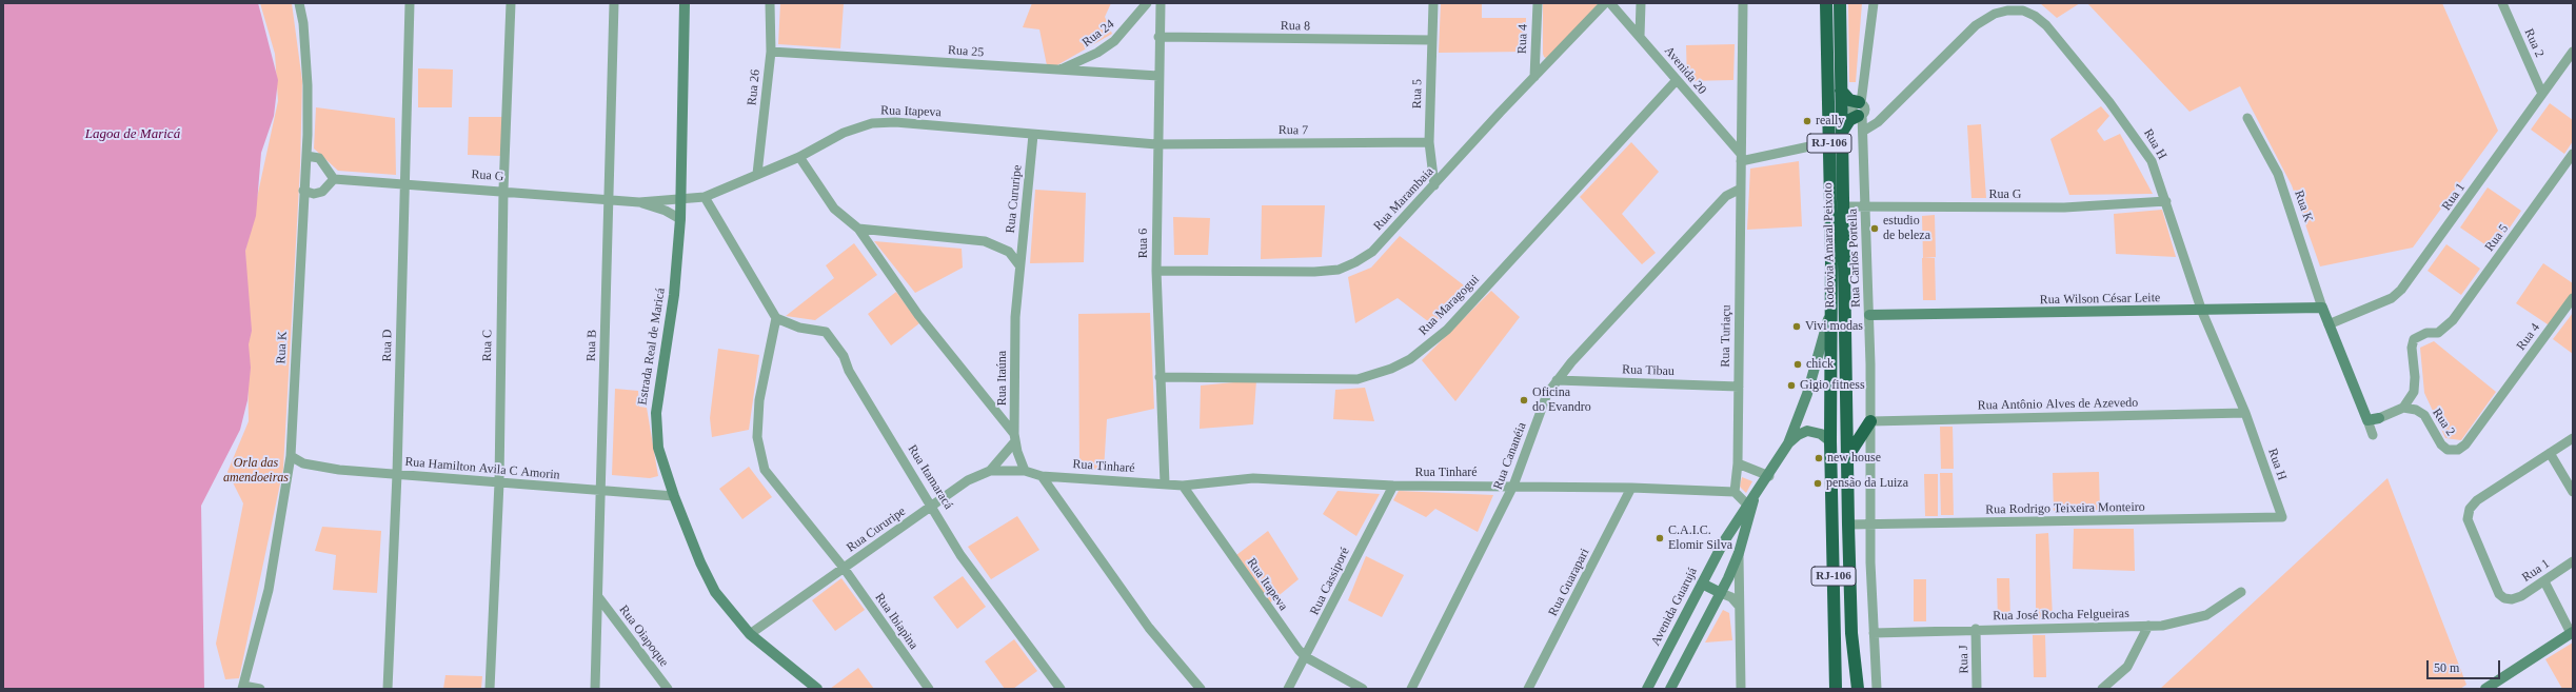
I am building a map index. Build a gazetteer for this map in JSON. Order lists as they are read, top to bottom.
{
  "streets": {
    "highway": ["RJ-106", "Rodovia Amaral Peixoto"],
    "street": [
      "Rua 8",
      "Rua 24",
      "Rua 4",
      "Rua 2",
      "Rua 25",
      "Avenida 20",
      "Rua 26",
      "Rua 5",
      "Rua Itapeva",
      "Rua 7",
      "Rua H",
      "Rua G",
      "Rua 1",
      "Rua Cururipe",
      "Rua Marambaia",
      "Rua K",
      "Rua 6",
      "Rua Carlos Portella",
      "Rua Wilson César Leite",
      "Rua Maragogui",
      "Rua Turiaçu",
      "Rua D",
      "Rua C",
      "Rua B",
      "Estrada Real de Maricá",
      "Rua Tibau",
      "Rua Itaúna",
      "Rua Antônio Alves de Azevedo",
      "Rua Cananéia",
      "Rua Tinharé",
      "Rua Hamilton Avila C Amorin",
      "Rua Itamaracá",
      "Rua Rodrigo Teixeira Monteiro",
      "Rua Cassiporé",
      "Rua Guarapari",
      "Avenida Guarujá",
      "Rua José Rocha Felgueiras",
      "Rua Ibiapina",
      "Rua Oiapoque",
      "Rua J"
    ]
  },
  "crossings": [
    ["Rua 8", "Rua 5"],
    ["Rua 8", "Rua 6"],
    ["Rua 24", "Rua 25"],
    ["Rua 4", "Rua 2"],
    ["Rua 4", "Rua Marambaia"],
    ["Rua 2", "Rua 5"],
    ["Rua 2", "Rua 1"],
    ["Rua 25", "Rua 26"],
    ["Rua 25", "Rua 6"],
    ["Avenida 20", "Rua Maragogui"],
    ["Avenida 20", "Rua Turiaçu"],
    ["Rua 26", "Rua Itapeva"],
    ["Rua 5", "Rua 7"],
    ["Rua 5", "Rua Marambaia"],
    ["Rua Itapeva", "Rua 7"],
    ["Rua Itapeva", "Rua G"],
    ["Rua Itapeva", "Rua Cururipe"],
    ["Rua Itapeva", "Rua 6"],
    ["Rua Itapeva", "Estrada Real de Maricá"],
    ["Rua Itapeva", "Rua Tinharé"],
    ["Rua Itapeva", "Rua Cassiporé"],
    ["Rua 7", "Rua 6"],
    ["Rua H", "Rua G"],
    ["Rua H", "Rua Carlos Portella"],
    ["Rua H", "Rua Wilson César Leite"],
    ["Rua H", "Rua Antônio Alves de Azevedo"],
    ["Rua H", "Rua Rodrigo Teixeira Monteiro"],
    ["Rua G", "Rodovia Amaral Peixoto"],
    ["Rua G", "Rua Carlos Portella"],
    ["Rua G", "Rua D"],
    ["Rua G", "Rua C"],
    ["Rua G", "Rua B"],
    ["Rua G", "Estrada Real de Maricá"],
    ["Rua 1", "Rua K"],
    ["Rua 1", "Rua Wilson César Leite"],
    ["Rua Cururipe", "Estrada Real de Maricá"],
    ["Rua Cururipe", "Rua Itaúna"],
    ["Rua Cururipe", "Rua Itamaracá"],
    ["Rua Cururipe", "Rua Ibiapina"],
    ["Rua Marambaia", "Rua 6"],
    ["Rua K", "Rua Wilson César Leite"],
    ["Rua K", "Rua Hamilton Avila C Amorin"],
    ["Rua 6", "Rua Maragogui"],
    ["Rua 6", "Rua Tinharé"],
    ["Rodovia Amaral Peixoto", "Rua Rodrigo Teixeira Monteiro"],
    ["Rodovia Amaral Peixoto", "Avenida Guarujá"],
    ["Rua Carlos Portella", "Rua Wilson César Leite"],
    ["Rua Carlos Portella", "Rua Antônio Alves de Azevedo"],
    ["Rua Carlos Portella", "Rua Rodrigo Teixeira Monteiro"],
    ["Rua Carlos Portella", "Rua José Rocha Felgueiras"],
    ["Rua Turiaçu", "Rua Tibau"],
    ["Rua Turiaçu", "Rua Cananéia"],
    ["Rua Turiaçu", "Rua Tinharé"],
    ["Rua D", "Rua Hamilton Avila C Amorin"],
    ["Rua C", "Rua Hamilton Avila C Amorin"],
    ["Rua B", "Rua Hamilton Avila C Amorin"],
    ["Rua B", "Rua Oiapoque"],
    ["Estrada Real de Maricá", "Rua Hamilton Avila C Amorin"],
    ["Rua Tibau", "Rua Cananéia"],
    ["Rua Cananéia", "Rua Tinharé"],
    ["Rua Tinharé", "Rua Cassiporé"],
    ["Rua Tinharé", "Rua Guarapari"],
    ["Rua Itamaracá", "Rua Ibiapina"],
    ["Rua José Rocha Felgueiras", "Rua J"]
  ],
  "water": ["Lagoa de Maricá"],
  "parks": ["Orla das amendoeiras"],
  "places": [
    "really",
    "estudio de beleza",
    "Vivi modas",
    "chick",
    "Gigio fitness",
    "Oficina do Evandro",
    "new house",
    "pensão da Luiza",
    "C.A.I.C. Elomir Silva"
  ],
  "scale_bar": "50 m"
}
